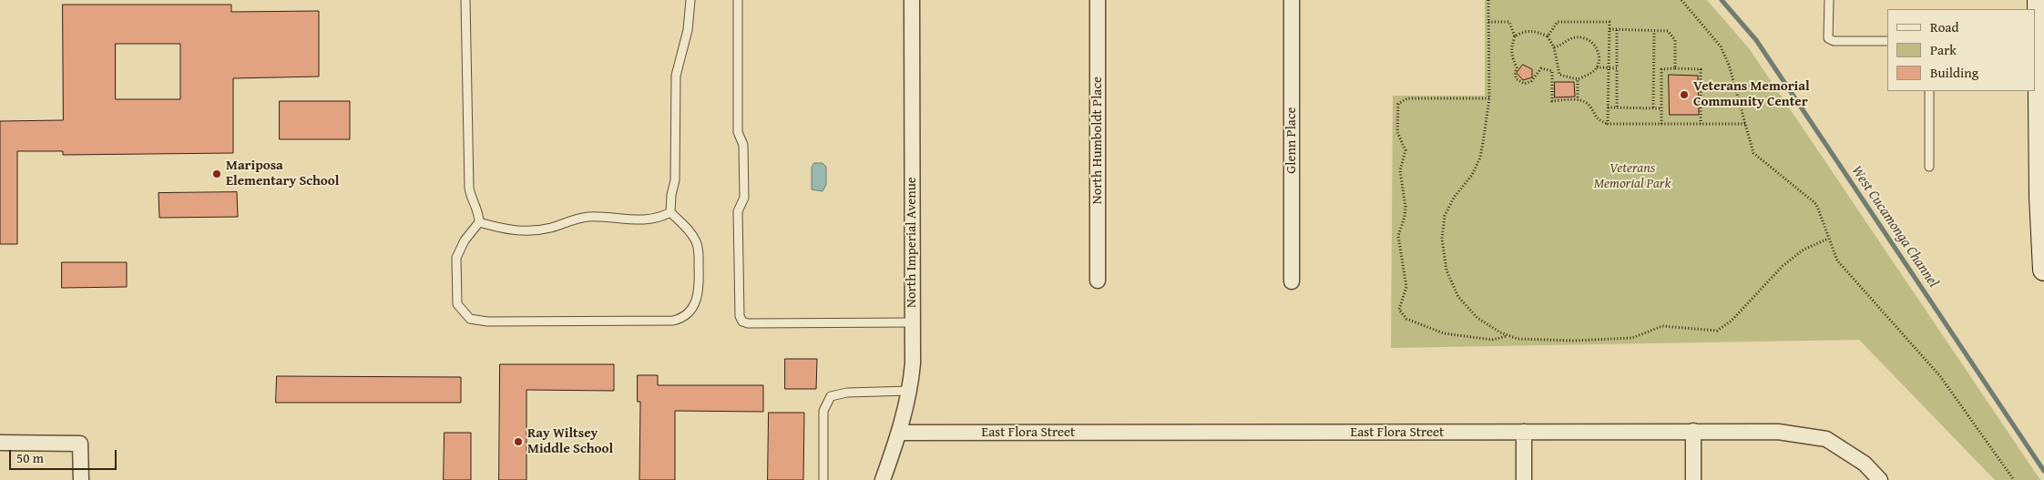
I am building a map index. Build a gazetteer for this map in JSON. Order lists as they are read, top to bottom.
{
  "streets": {
    "street": [
      "North Humboldt Place",
      "Glenn Place",
      "North Imperial Avenue",
      "East Flora Street"
    ]
  },
  "crossings": [
    ["North Imperial Avenue", "East Flora Street"]
  ],
  "water": ["West Cucamonga Channel"],
  "parks": ["Veterans Memorial Park"],
  "places": ["Veterans Memorial Community Center", "Mariposa Elementary School", "Ray Wiltsey Middle School"],
  "legend": ["Road", "Park", "Building"],
  "scale_bar": "50 m"
}
